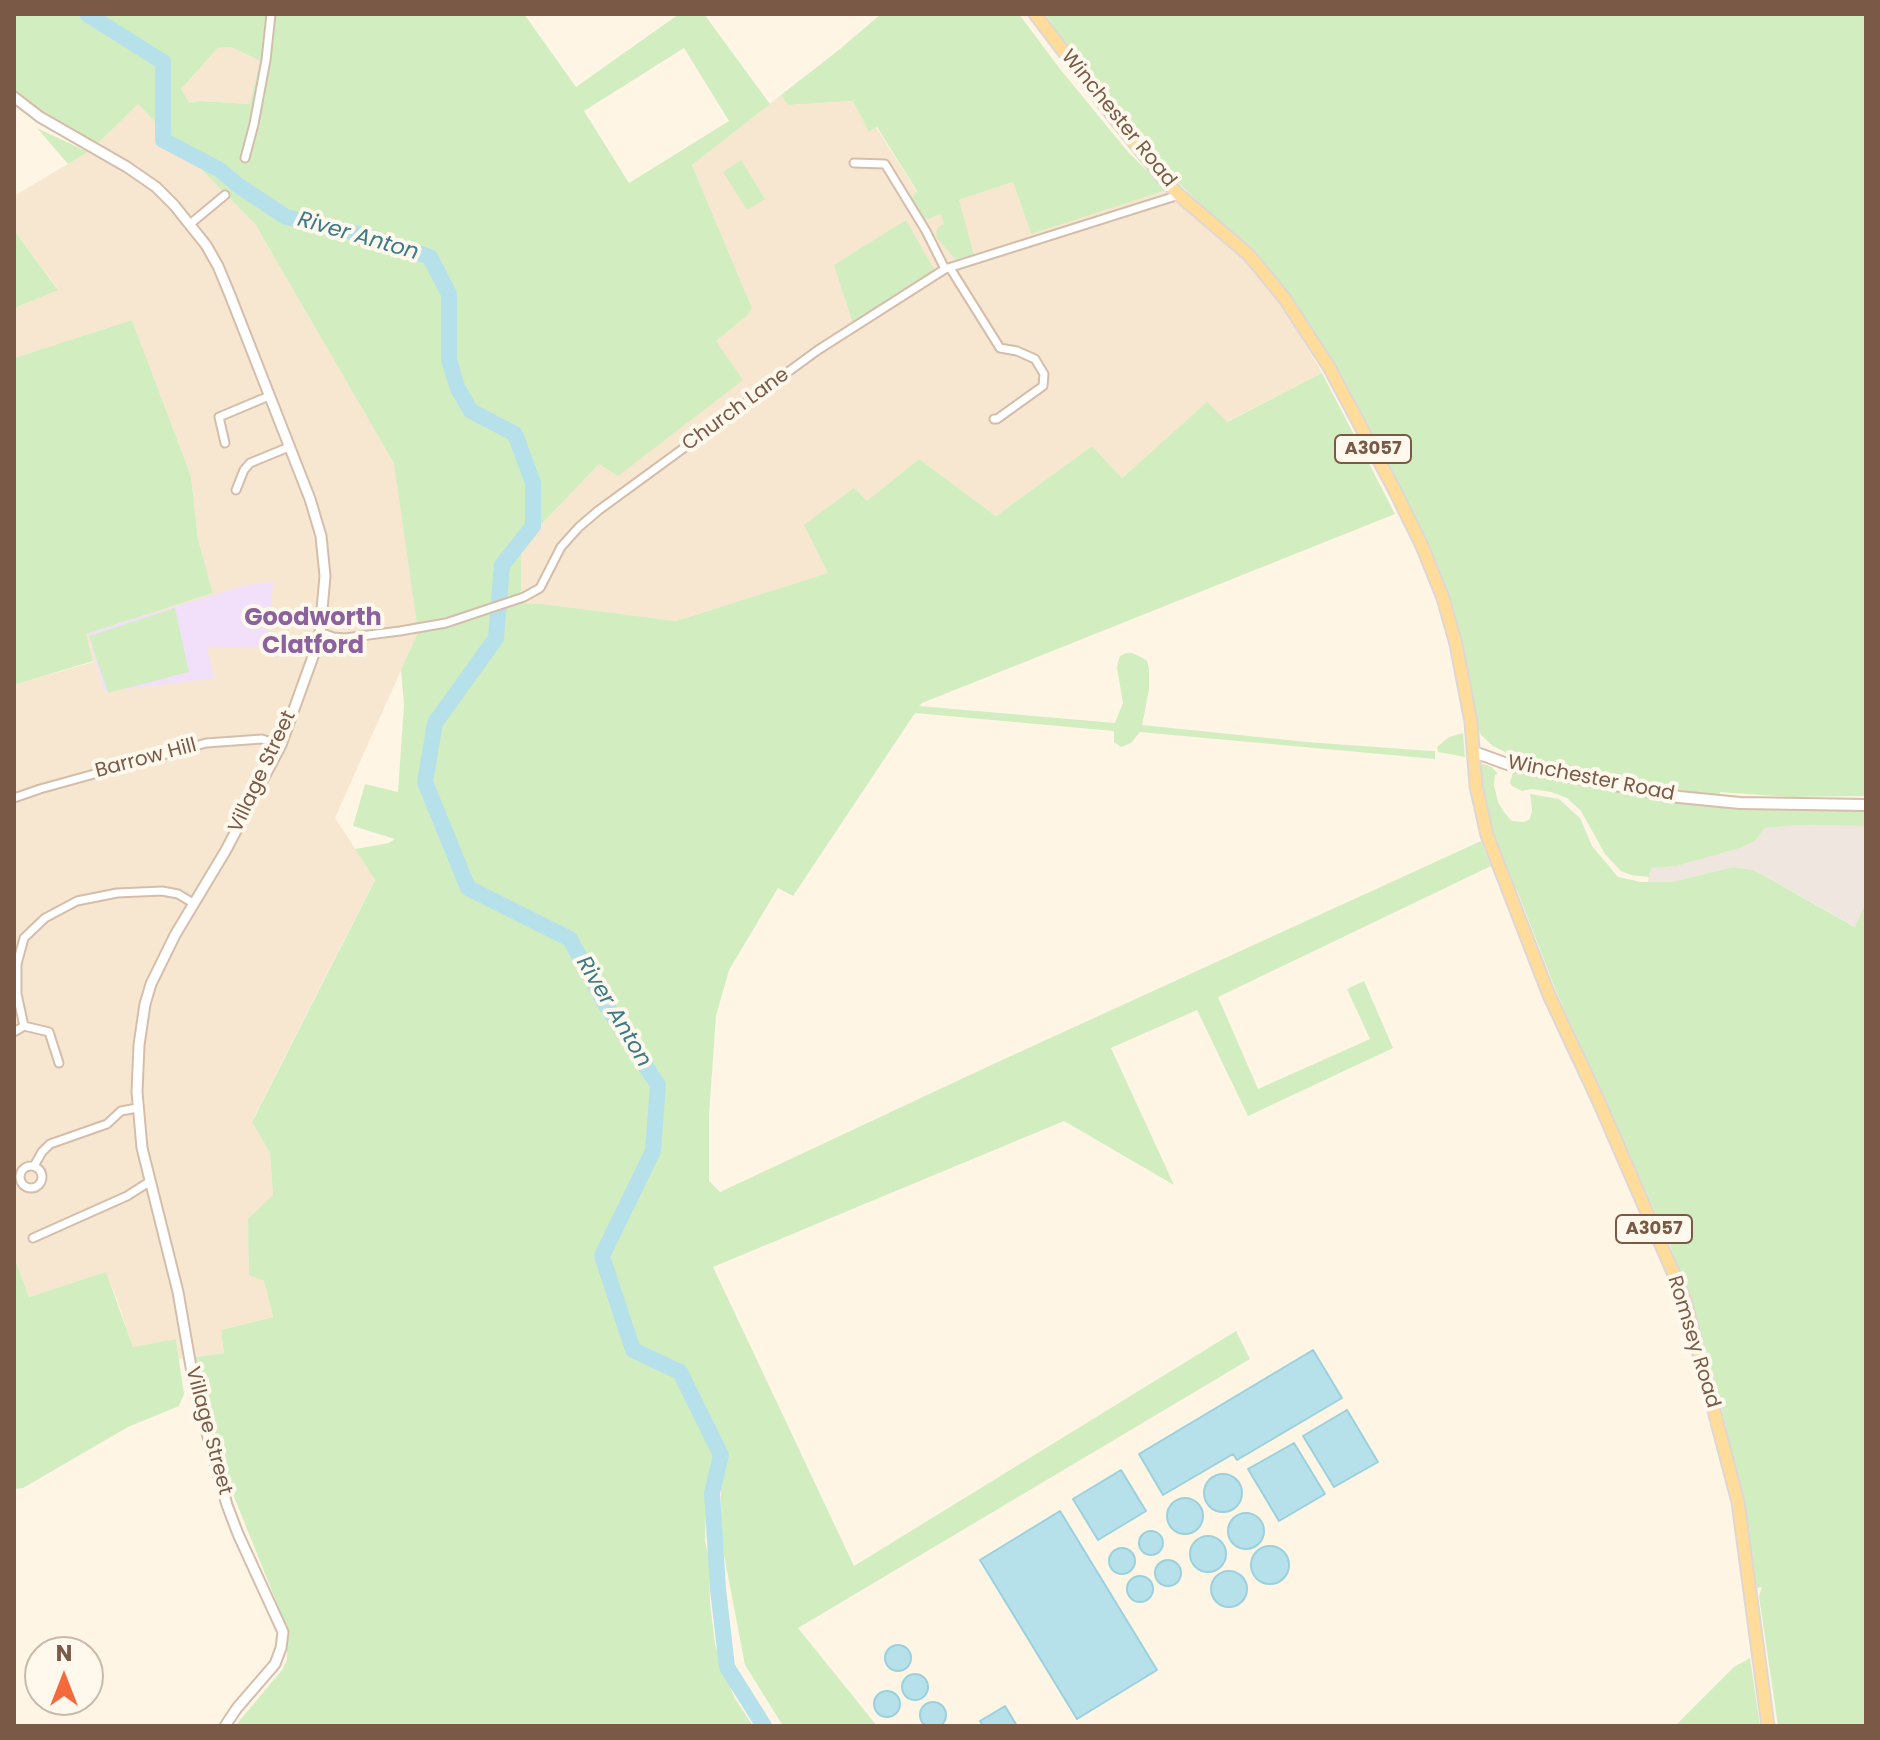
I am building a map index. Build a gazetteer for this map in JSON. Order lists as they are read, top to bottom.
{
  "streets": {
    "main road": ["Winchester Road", "A3057", "Romsey Road"],
    "street": ["Church Lane", "Barrow Hill", "Village Street"]
  },
  "crossings": [
    ["Winchester Road", "Church Lane"],
    ["Winchester Road", "Romsey Road"],
    ["Church Lane", "Village Street"],
    ["Barrow Hill", "Village Street"]
  ],
  "districts": ["Goodworth Clatford"],
  "water": ["River Anton"],
  "north": "top"
}
